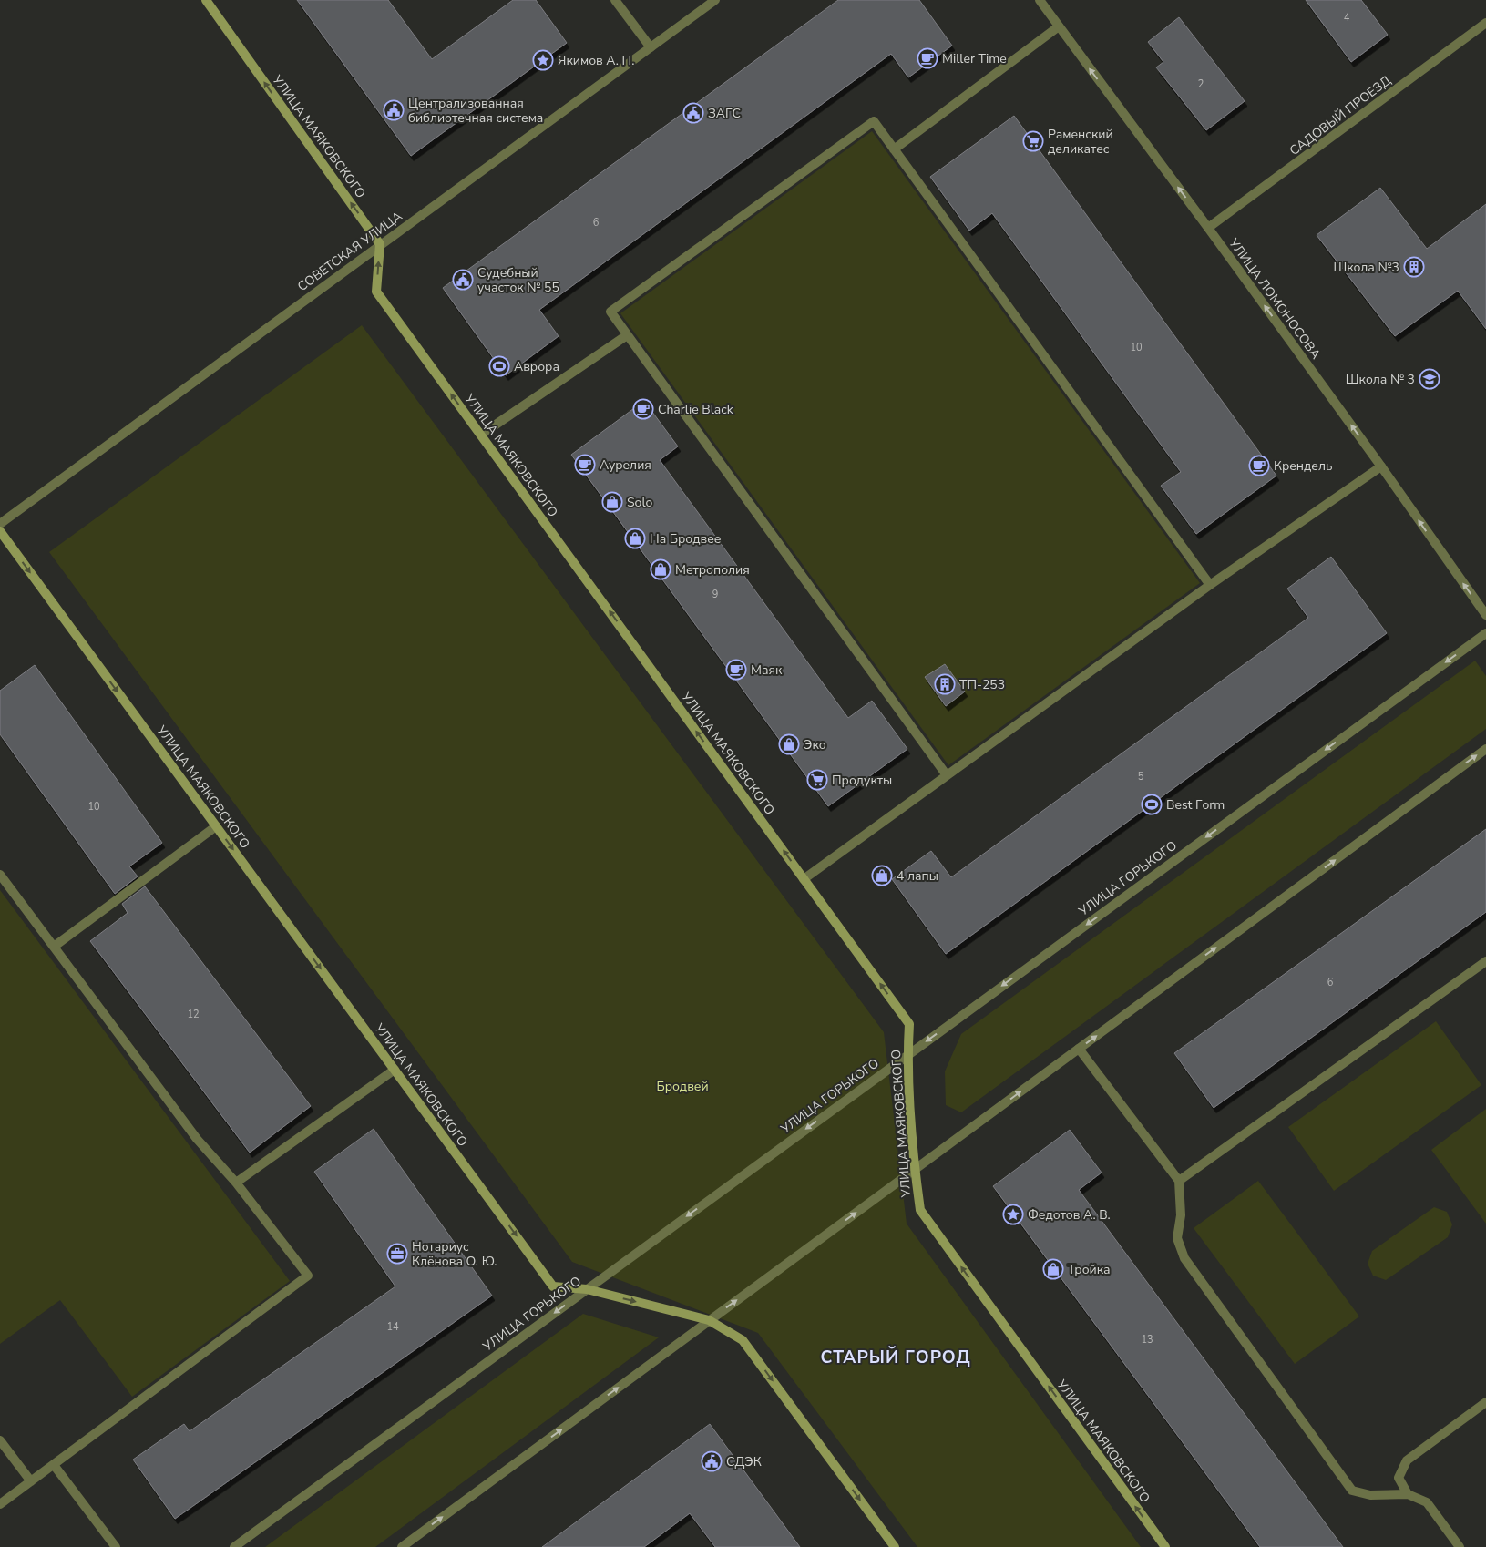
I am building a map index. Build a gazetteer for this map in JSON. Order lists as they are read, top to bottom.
{
  "streets": {
    "street": [
      "САДОВЫЙ ПРОЕЗД",
      "УЛИЦА МАЯКОВСКОГО",
      "СОВЕТСКАЯ УЛИЦА",
      "УЛИЦА ЛОМОНОСОВА",
      "УЛИЦА ГОРЬКОГО"
    ]
  },
  "crossings": [
    ["САДОВЫЙ ПРОЕЗД", "УЛИЦА ЛОМОНОСОВА"],
    ["УЛИЦА МАЯКОВСКОГО", "СОВЕТСКАЯ УЛИЦА"],
    ["УЛИЦА МАЯКОВСКОГО", "УЛИЦА ГОРЬКОГО"]
  ],
  "one_way": ["УЛИЦА ЛОМОНОСОВА", "УЛИЦА ГОРЬКОГО"],
  "districts": ["СТАРЫЙ ГОРОД"],
  "parks": ["Бродвей"],
  "places": {
    "cafe": [
      "Miller Time",
      "Charlie Black",
      "Аурелия",
      "Крендель",
      "Маяк"
    ],
    "place": ["Якимов А. П.", "Федотов А. В."],
    "public building": [
      "Централизованная библиотечная система",
      "ЗАГС",
      "Судебный участок № 55",
      "СДЭК"
    ],
    "supermarket": ["Раменский деликатес", "Продукты"],
    "building": ["Школа №3", "ТП-253"],
    "sports": ["Аврора", "Best Form"],
    "school or university": ["Школа № 3"],
    "shop": [
      "Solo",
      "На Бродвее",
      "Метрополия",
      "Эко",
      "4 лапы",
      "Тройка"
    ],
    "office": ["Нотариус Клёнова О. Ю."]
  },
  "house_numbers": [
    "4",
    "2",
    "6",
    "10",
    "9",
    "5",
    "10",
    "6",
    "12",
    "14",
    "13"
  ]
}
